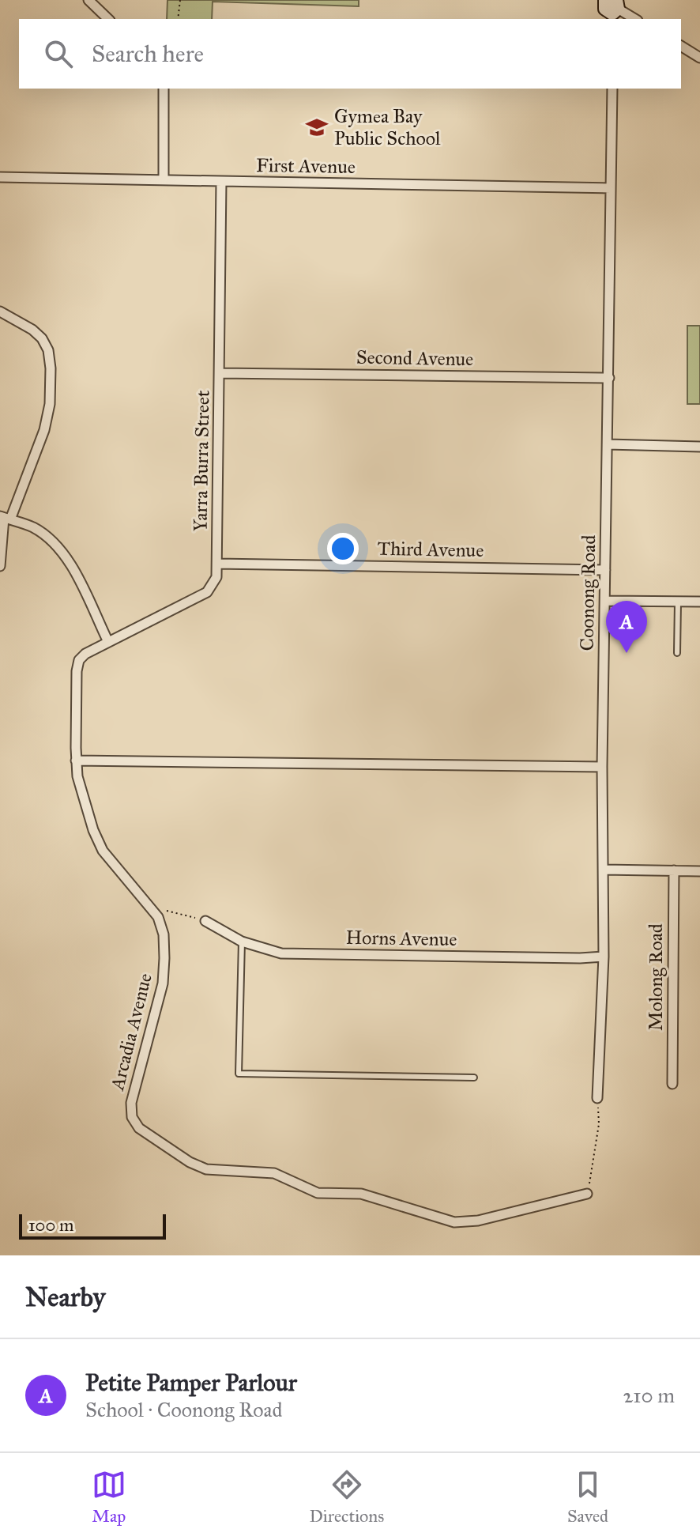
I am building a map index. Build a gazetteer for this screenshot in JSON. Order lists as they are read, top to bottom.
{
  "streets": {
    "street": [
      "First Avenue",
      "Second Avenue",
      "Yarra Burra Street",
      "Third Avenue",
      "Coonong Road",
      "Horns Avenue",
      "Molong Road",
      "Arcadia Avenue"
    ]
  },
  "crossings": [
    ["First Avenue", "Yarra Burra Street"],
    ["First Avenue", "Coonong Road"],
    ["Second Avenue", "Yarra Burra Street"],
    ["Second Avenue", "Coonong Road"],
    ["Yarra Burra Street", "Third Avenue"],
    ["Yarra Burra Street", "Arcadia Avenue"],
    ["Third Avenue", "Coonong Road"],
    ["Coonong Road", "Horns Avenue"]
  ],
  "places": {
    "school or university": ["Gymea Bay Public School"]
  },
  "scale_bar": "100 m",
  "page": {
    "search": "Search here",
    "pins": "A",
    "scale": "100 m",
    "heading": "Nearby",
    "list": [
      {
        "mark": "A",
        "name": "Petite Pamper Parlour",
        "note": "School · Coonong Road",
        "value": "210 m"
      }
    ],
    "nav": ["Map", "Directions", "Saved"]
  }
}
